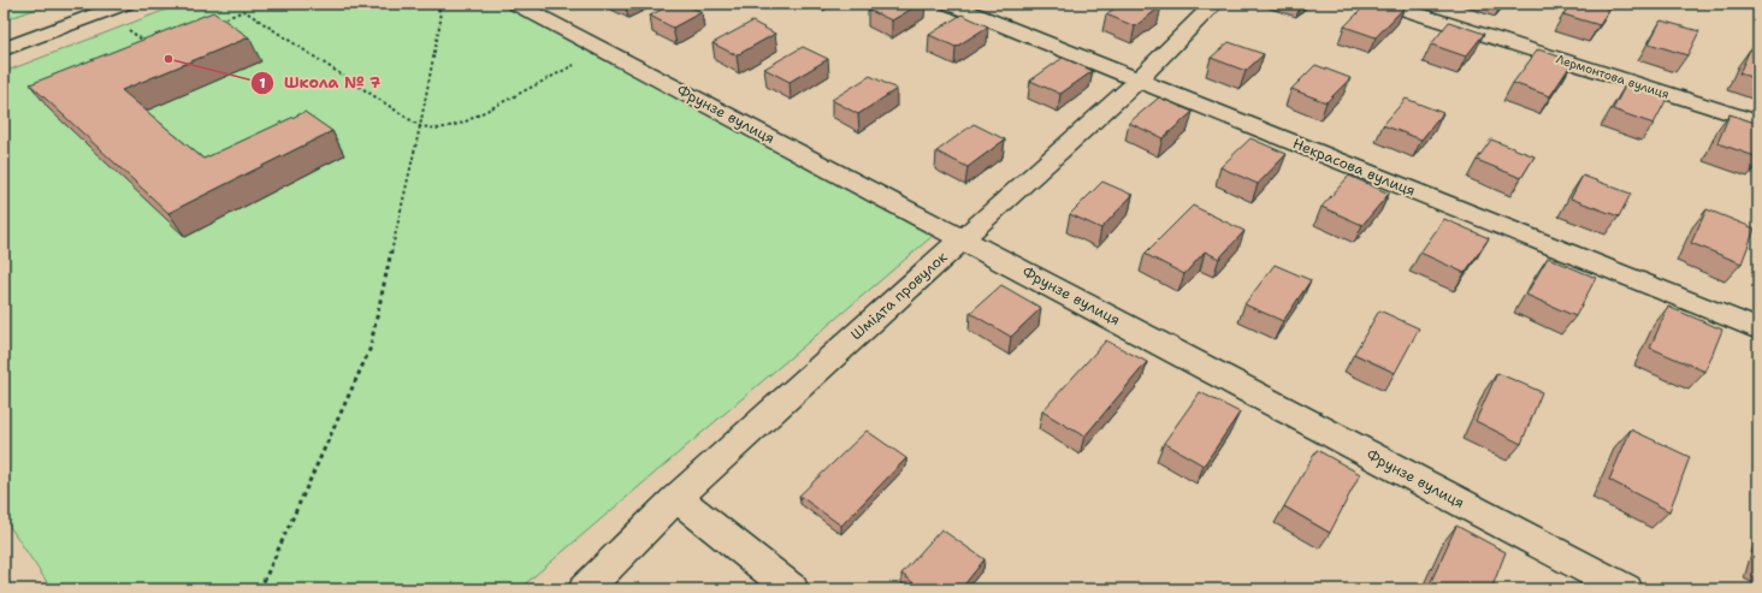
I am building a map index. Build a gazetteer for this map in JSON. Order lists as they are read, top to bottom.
{
  "streets": {
    "street": [
      "Лермонтова вулиця",
      "Фрунзе вулиця",
      "Некрасова вулиця",
      "Шмідта провулок"
    ]
  },
  "crossings": [
    ["Фрунзе вулиця", "Шмідта провулок"],
    ["Некрасова вулиця", "Шмідта провулок"]
  ],
  "places": ["Школа № 7"]
}
